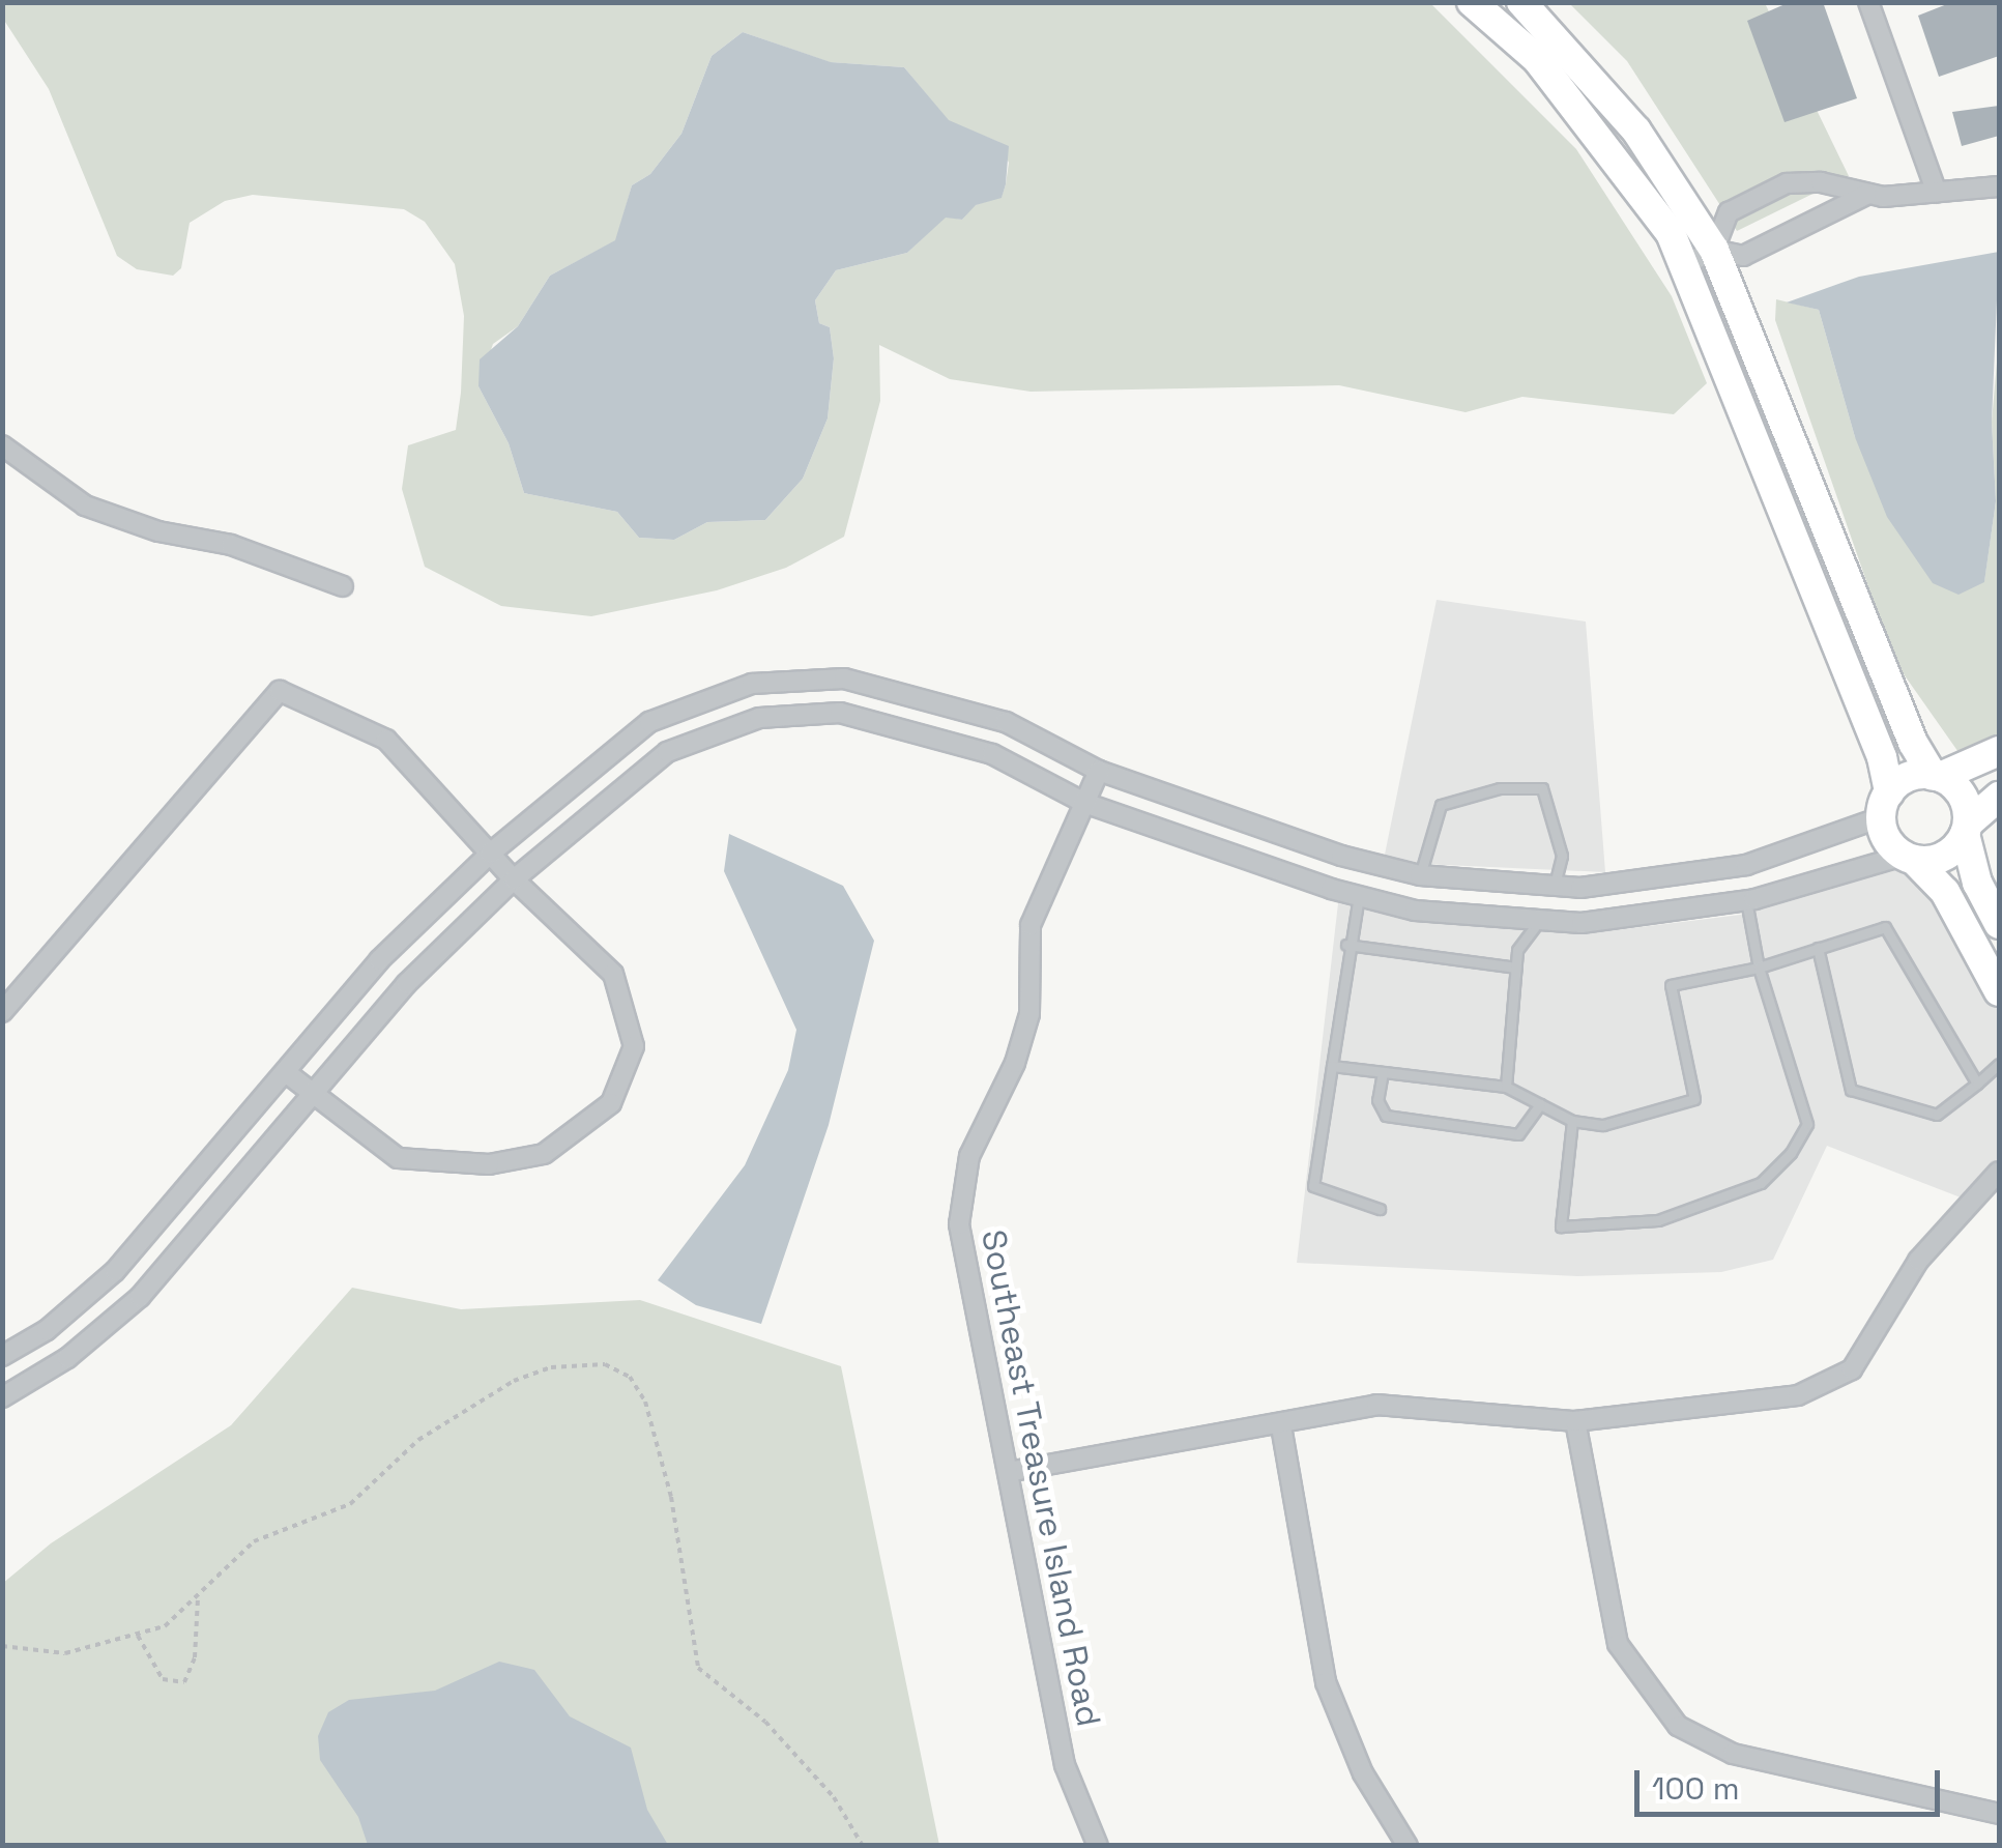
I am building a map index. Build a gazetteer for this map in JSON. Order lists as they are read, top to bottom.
{
  "streets": {
    "street": ["Southeast Treasure Island Road"]
  },
  "scale_bar": "100 m"
}
